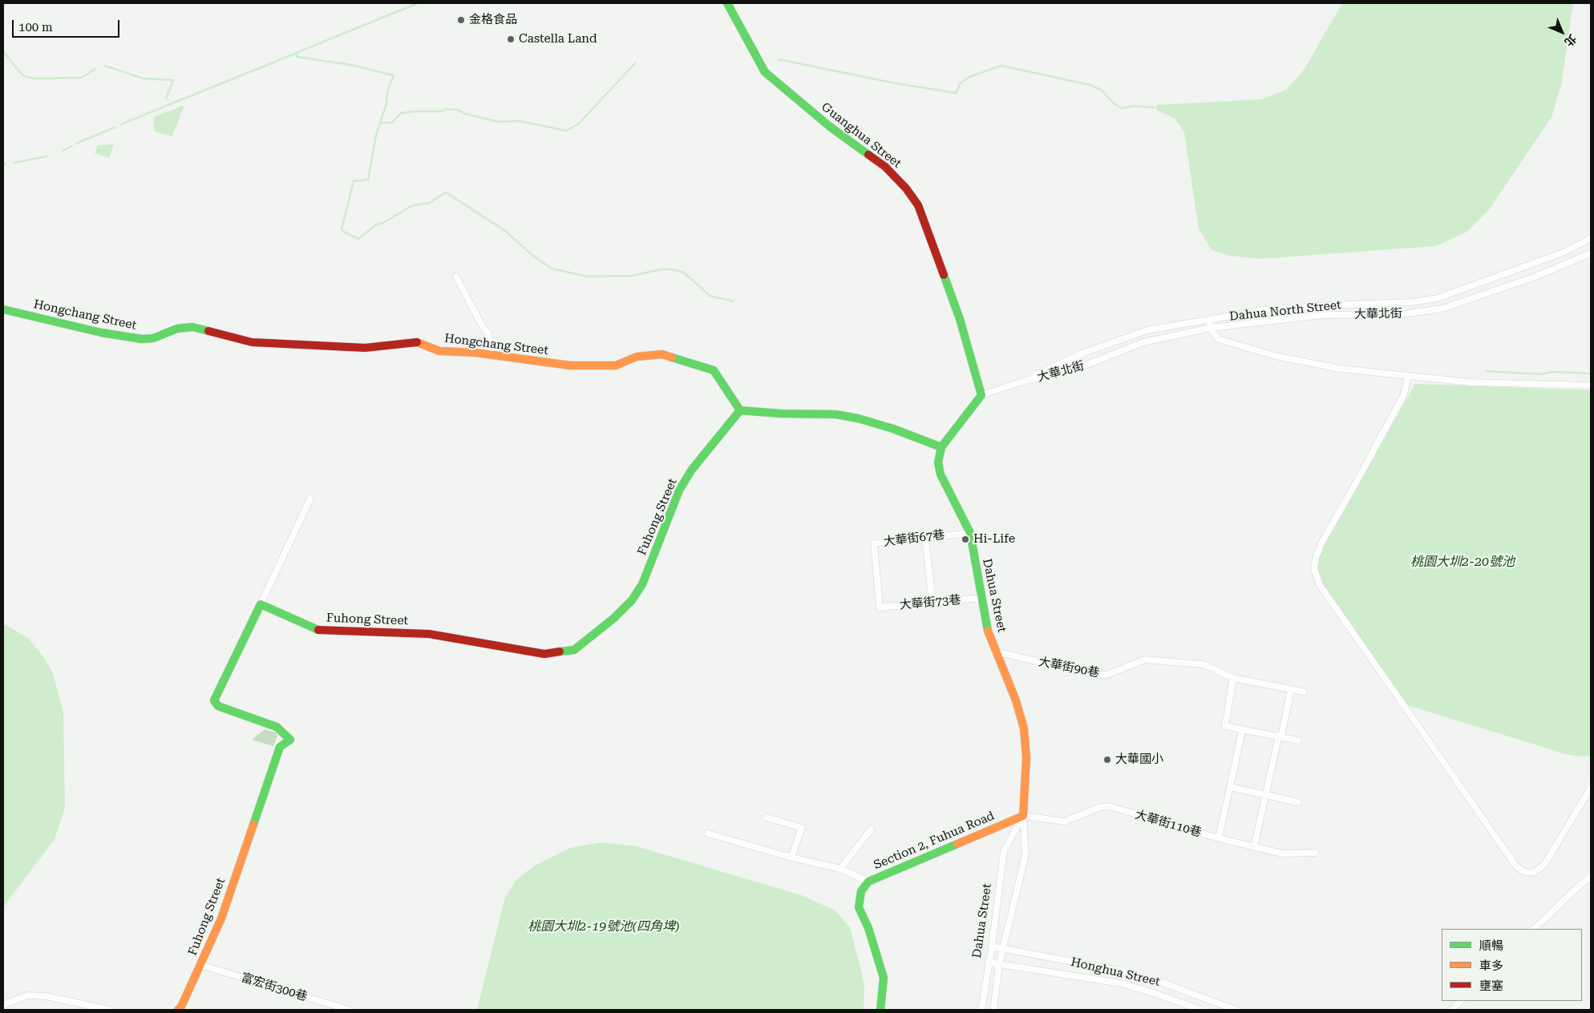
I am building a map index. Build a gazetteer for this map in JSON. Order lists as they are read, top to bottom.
{
  "streets": {
    "street": [
      "Guanghua Street",
      "Dahua North Street",
      "大華北街",
      "Hongchang Street",
      "Fuhong Street",
      "大華街67巷",
      "Dahua Street",
      "大華街73巷",
      "大華街90巷",
      "大華街110巷",
      "Section 2, Fuhua Road",
      "Honghua Street",
      "富宏街300巷"
    ]
  },
  "crossings": [
    ["Guanghua Street", "Dahua North Street"],
    ["Dahua North Street", "大華北街"],
    ["Hongchang Street", "Fuhong Street"],
    ["Fuhong Street", "富宏街300巷"],
    ["大華街67巷", "Dahua Street"],
    ["大華街67巷", "大華街73巷"],
    ["Dahua Street", "大華街73巷"],
    ["Dahua Street", "大華街90巷"],
    ["Dahua Street", "大華街110巷"],
    ["Dahua Street", "Section 2, Fuhua Road"],
    ["Dahua Street", "Honghua Street"],
    ["大華街110巷", "Section 2, Fuhua Road"]
  ],
  "water": ["桃園大圳2-20號池", "桃園大圳2-19號池(四角埤)"],
  "places": [
    "金格食品",
    "Castella Land",
    "Hi-Life",
    "大華國小"
  ],
  "legend": ["順暢", "車多", "壅塞"],
  "scale_bar": "100 m",
  "north": "bottom right"
}
